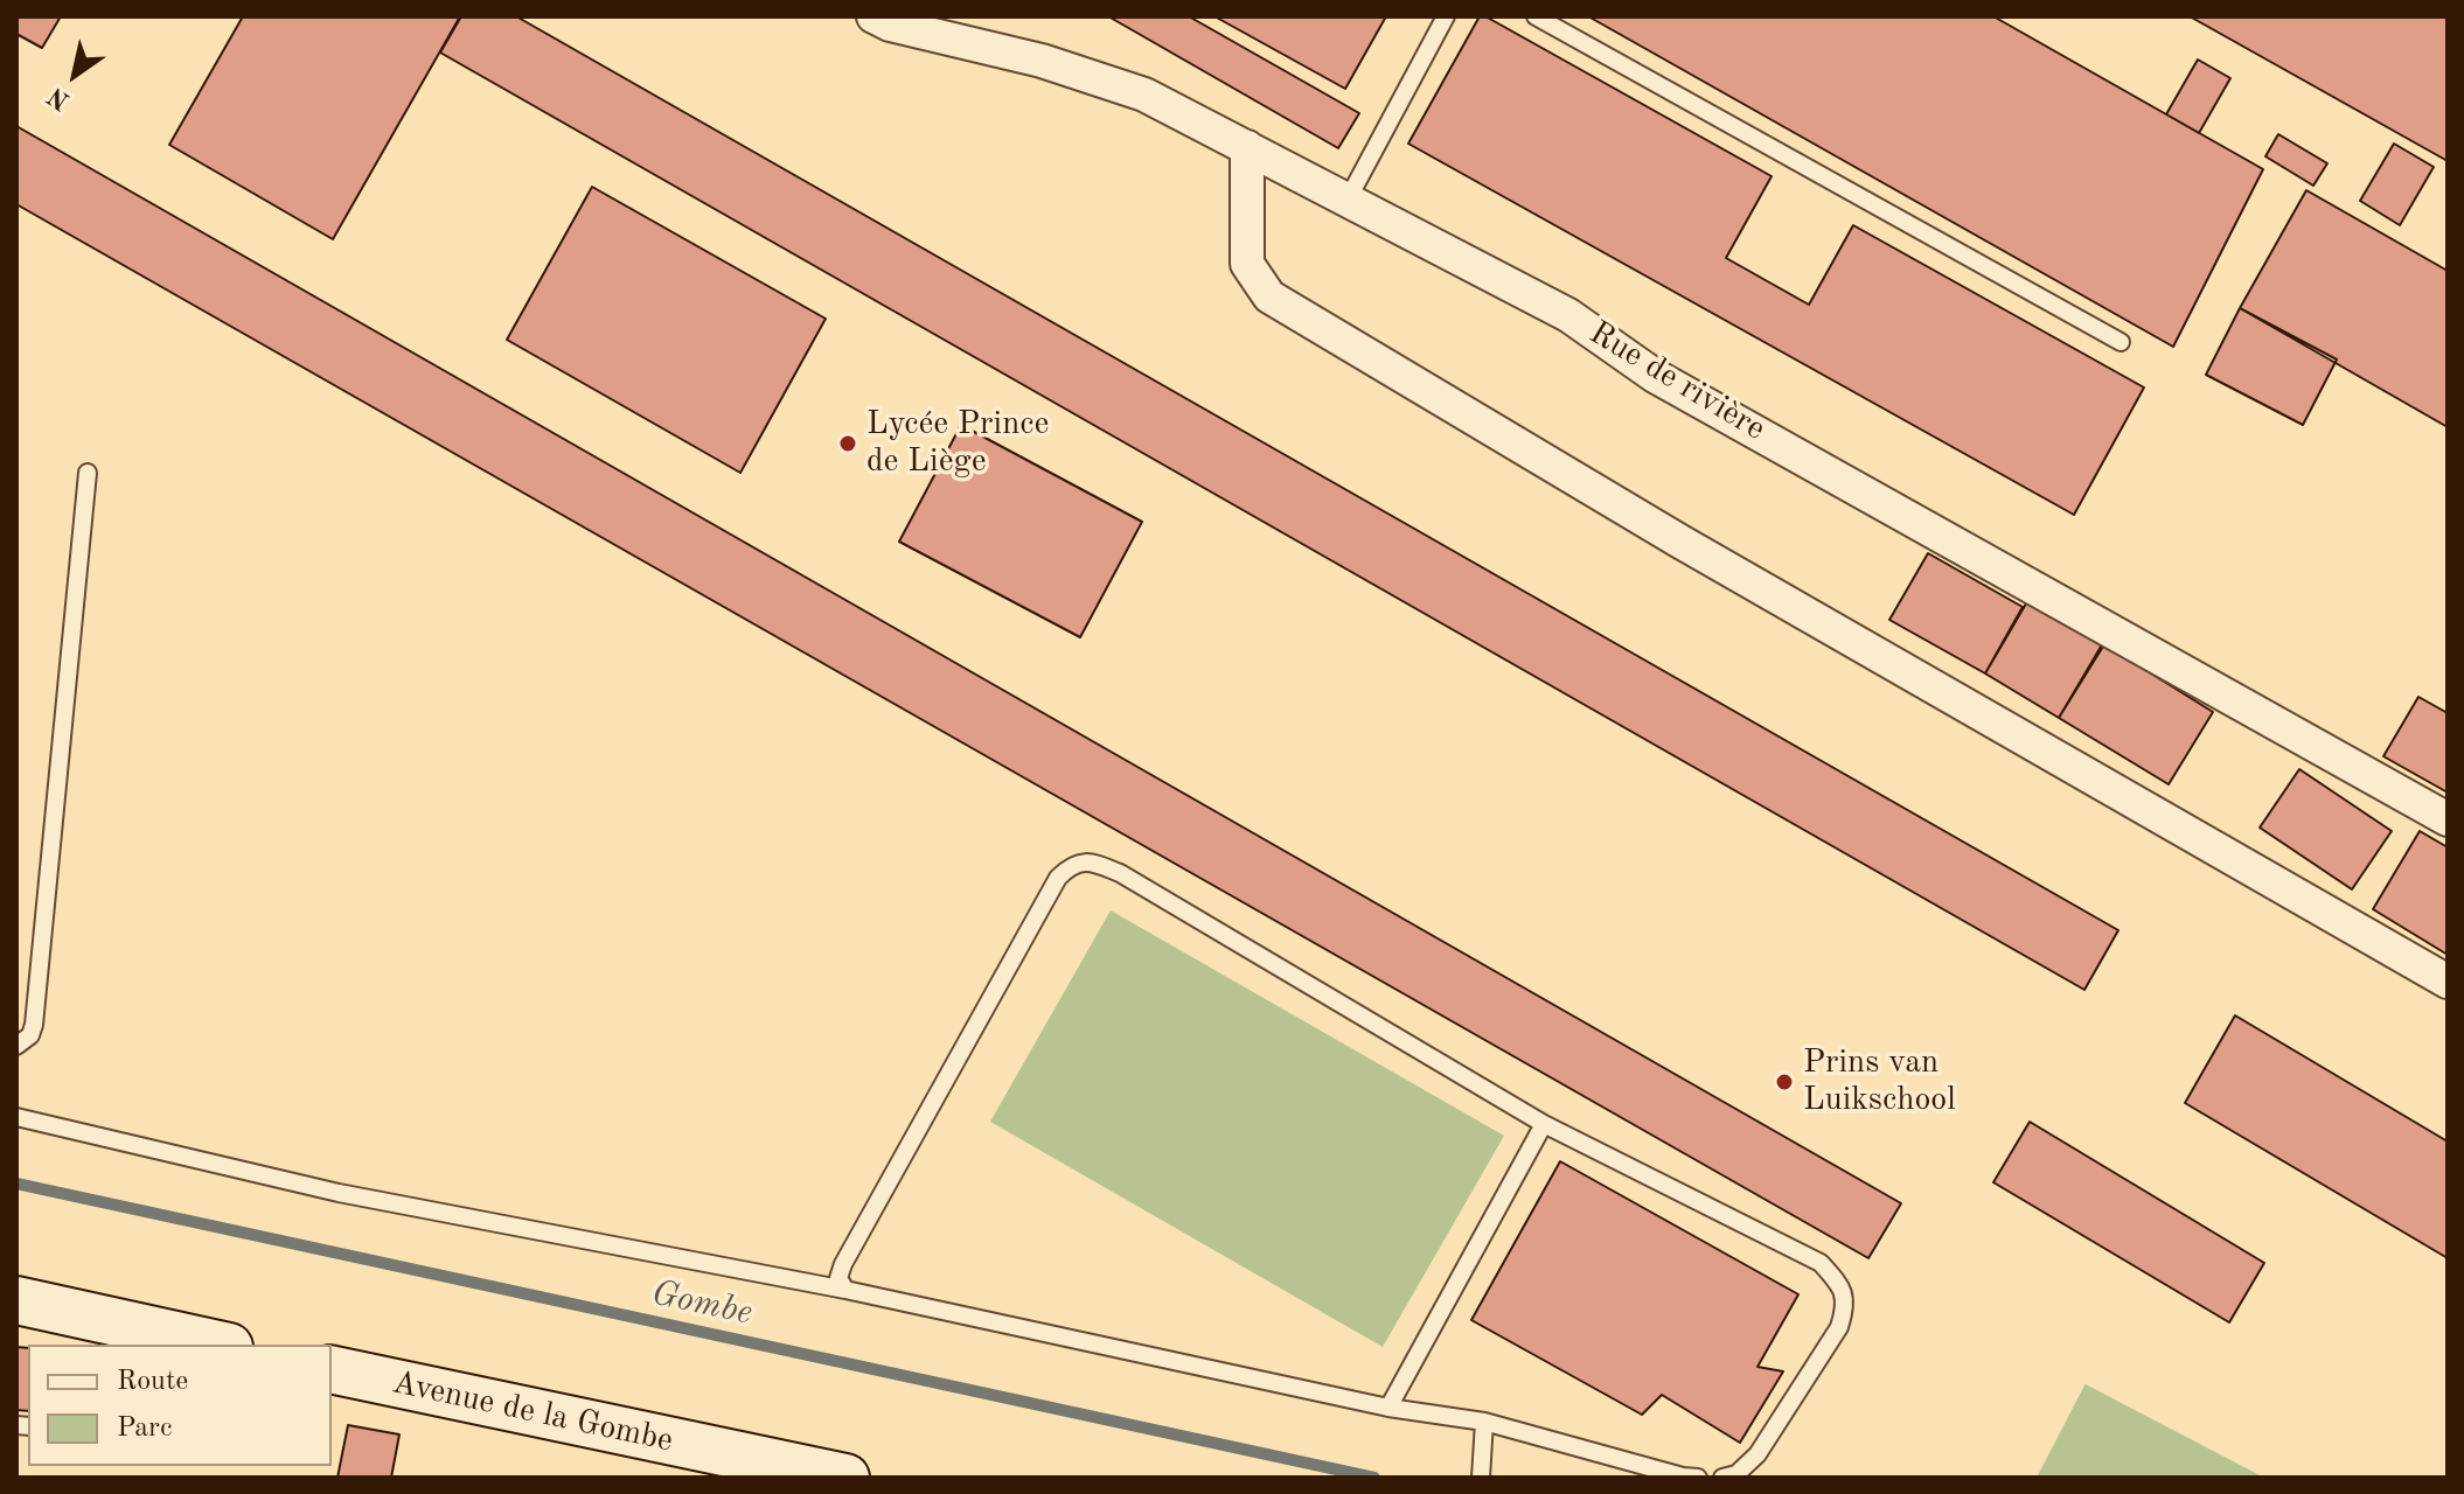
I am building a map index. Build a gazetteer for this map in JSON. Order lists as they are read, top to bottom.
{
  "streets": {
    "street": ["Rue de rivière", "Avenue de la Gombe"]
  },
  "water": ["Gombe"],
  "places": ["Lycée Prince de Liège", "Prins van Luikschool"],
  "legend": ["Route", "Parc"],
  "north": "bottom left"
}
